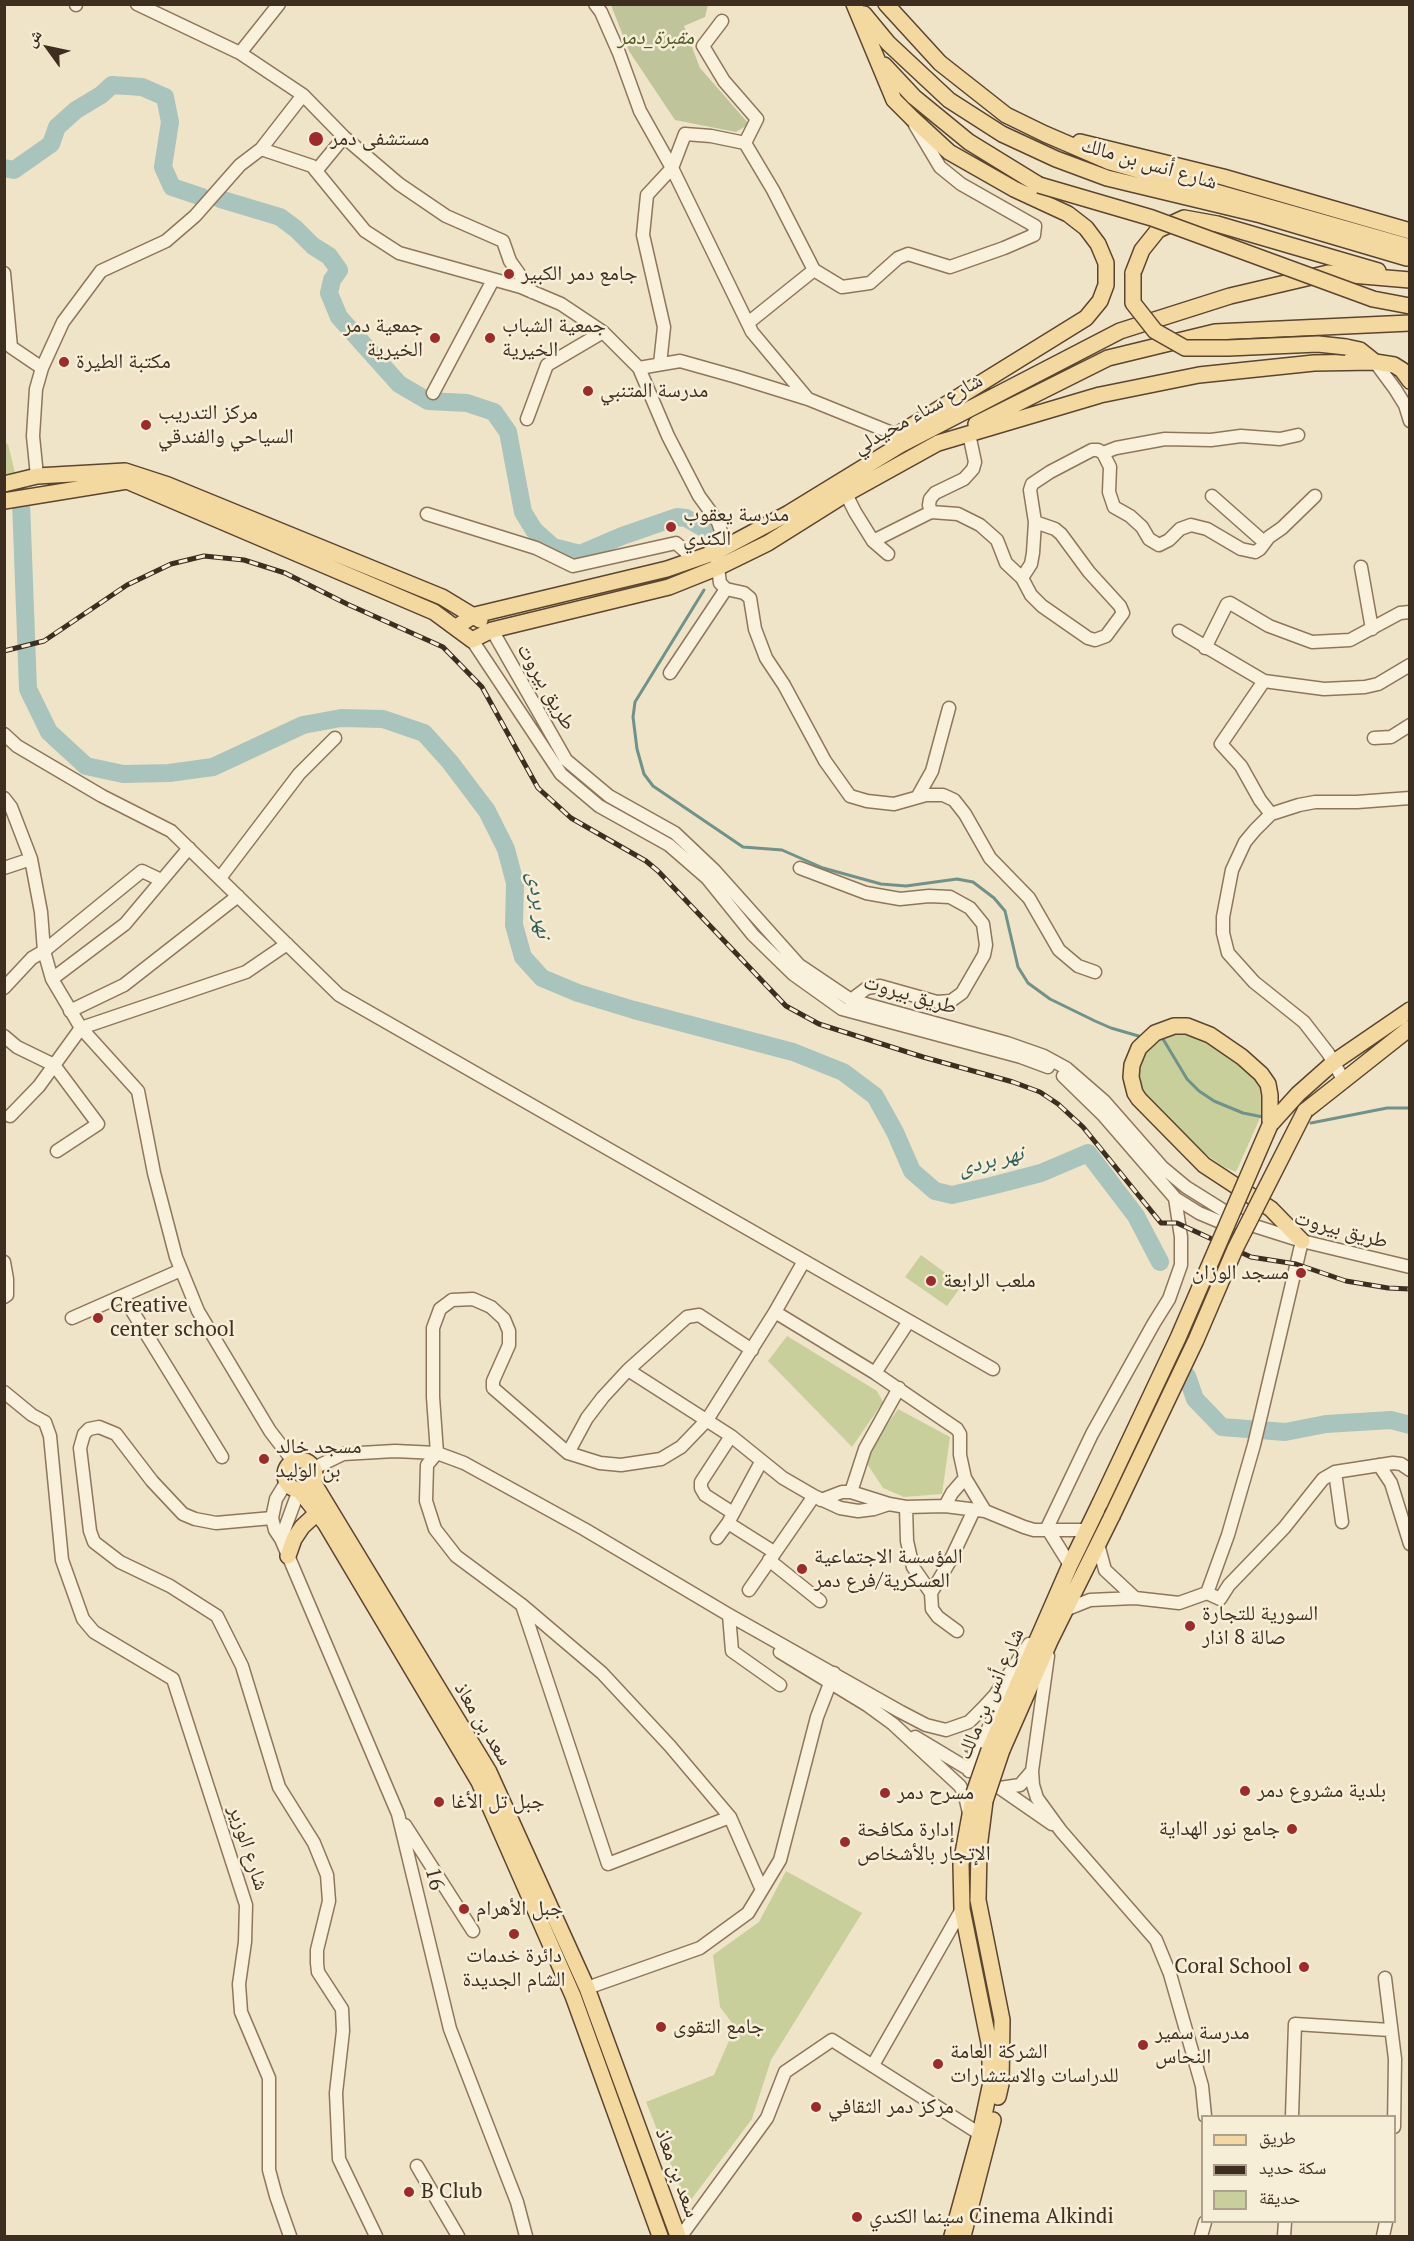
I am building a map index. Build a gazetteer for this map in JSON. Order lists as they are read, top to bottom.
{
  "streets": {
    "main road": ["شارع أنس بن مالك", "شارع سناء محيدلي", "سعد بن معاذ"],
    "street": ["طريق بيروت", "شارع الوزير", "16"]
  },
  "water": ["نهر بردى"],
  "parks": ["مقبرة_دمر"],
  "places": [
    "مستشفى دمر",
    "جامع دمر الكبير",
    "جمعية دمر الخيرية",
    "جمعية الشباب الخيرية",
    "مكتبة الطيرة",
    "مدرسة المتنبي",
    "مركز التدريب السياحي والفندقي",
    "مدرسة يعقوب الكندي",
    "مسجد الوزان",
    "ملعب الرابعة",
    "Creative center school",
    "مسجد خالد بن الوليد",
    "المؤسسة الاجتماعية العسكرية/فرع دمر",
    "السورية للتجارة صالة 8 اذار",
    "بلدية مشروع دمر",
    "مسرح دمر",
    "جبل تل الأغا",
    "جامع نور الهداية",
    "إدارة مكافحة الإتجار بالأشخاص",
    "جبل الأهرام",
    "دائرة خدمات الشام الجديدة",
    "Coral School",
    "جامع التقوى",
    "مدرسة سمير النحاس",
    "الشركة العامة للدراسات والاستشارات",
    "مركز دمر الثقافي",
    "B Club",
    "سينما الكندي Cinema Alkindi"
  ],
  "legend": ["طريق", "سكة حديد", "حديقة"],
  "north": "top left"
}
